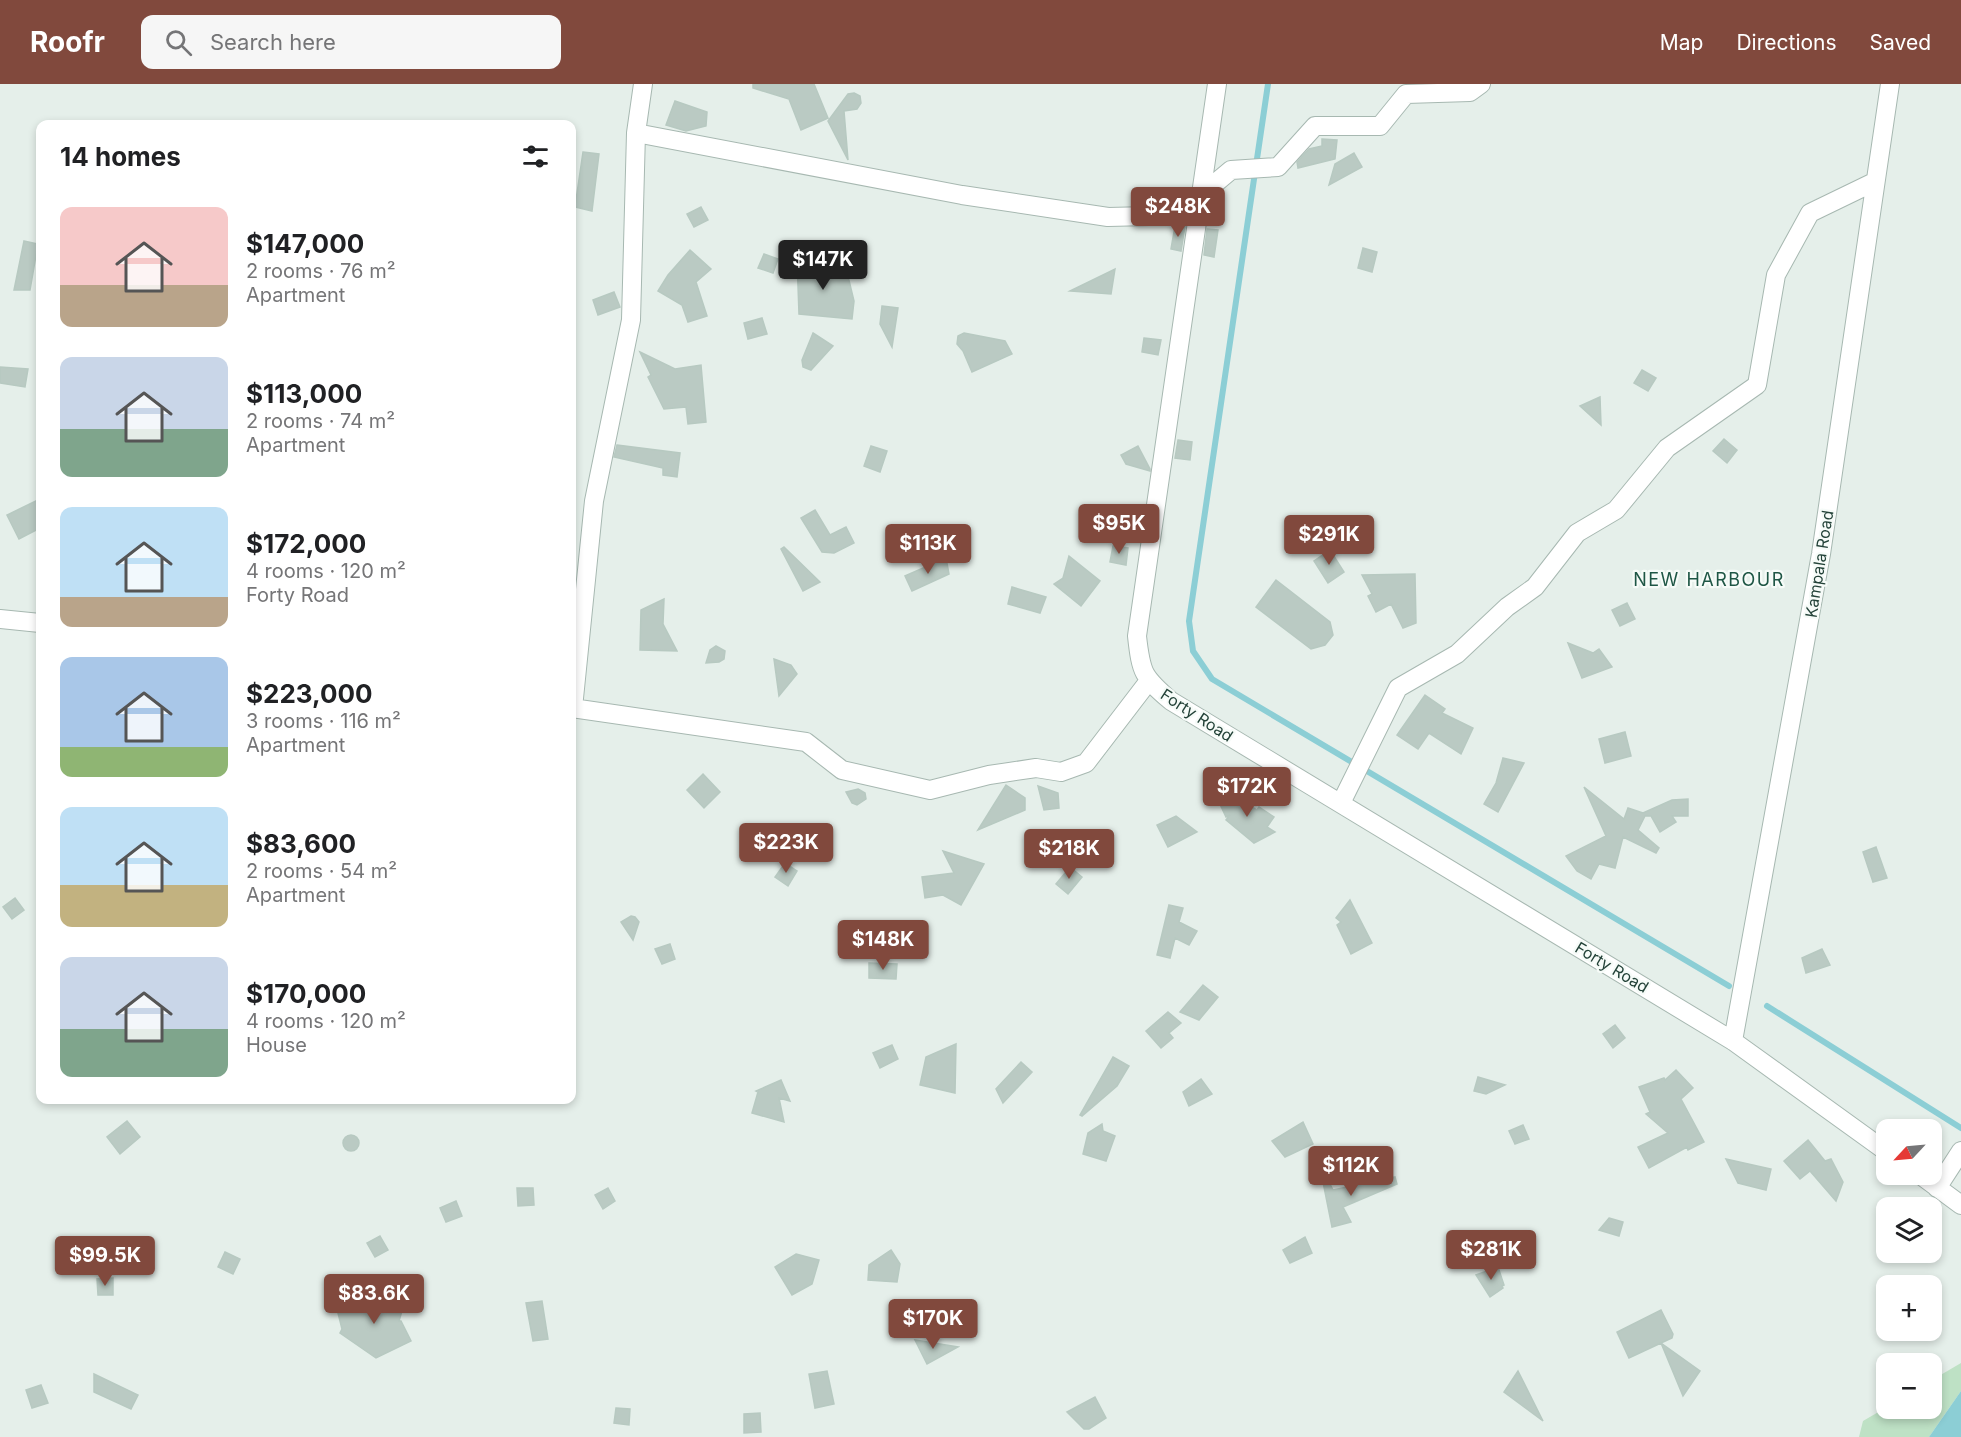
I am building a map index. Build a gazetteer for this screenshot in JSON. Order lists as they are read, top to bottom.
{
  "streets": {
    "street": ["Kampala Road", "Forty Road"]
  },
  "crossings": [
    ["Kampala Road", "Forty Road"]
  ],
  "districts": ["NEW HARBOUR"],
  "north": "bottom left",
  "page": {
    "header": "Roofr",
    "search": "Search here",
    "nav": ["Map", "Directions", "Saved"],
    "heading": "14 homes",
    "price": [
      "$248K",
      "$147K",
      "$95K",
      "$291K",
      "$113K",
      "$172K",
      "$223K",
      "$218K",
      "$148K",
      "$112K",
      "$281K",
      "$99.5K",
      "$83.6K",
      "$170K"
    ],
    "list": [
      {
        "name": "$147,000",
        "note": "2 rooms · 76 m² · Apartment"
      },
      {
        "name": "$113,000",
        "note": "2 rooms · 74 m² · Apartment"
      },
      {
        "name": "$172,000",
        "note": "4 rooms · 120 m² · Forty Road"
      },
      {
        "name": "$223,000",
        "note": "3 rooms · 116 m² · Apartment"
      },
      {
        "name": "$83,600",
        "note": "2 rooms · 54 m² · Apartment"
      },
      {
        "name": "$170,000",
        "note": "4 rooms · 120 m² · House"
      }
    ],
    "map_buttons": ["+", "−"]
  }
}
